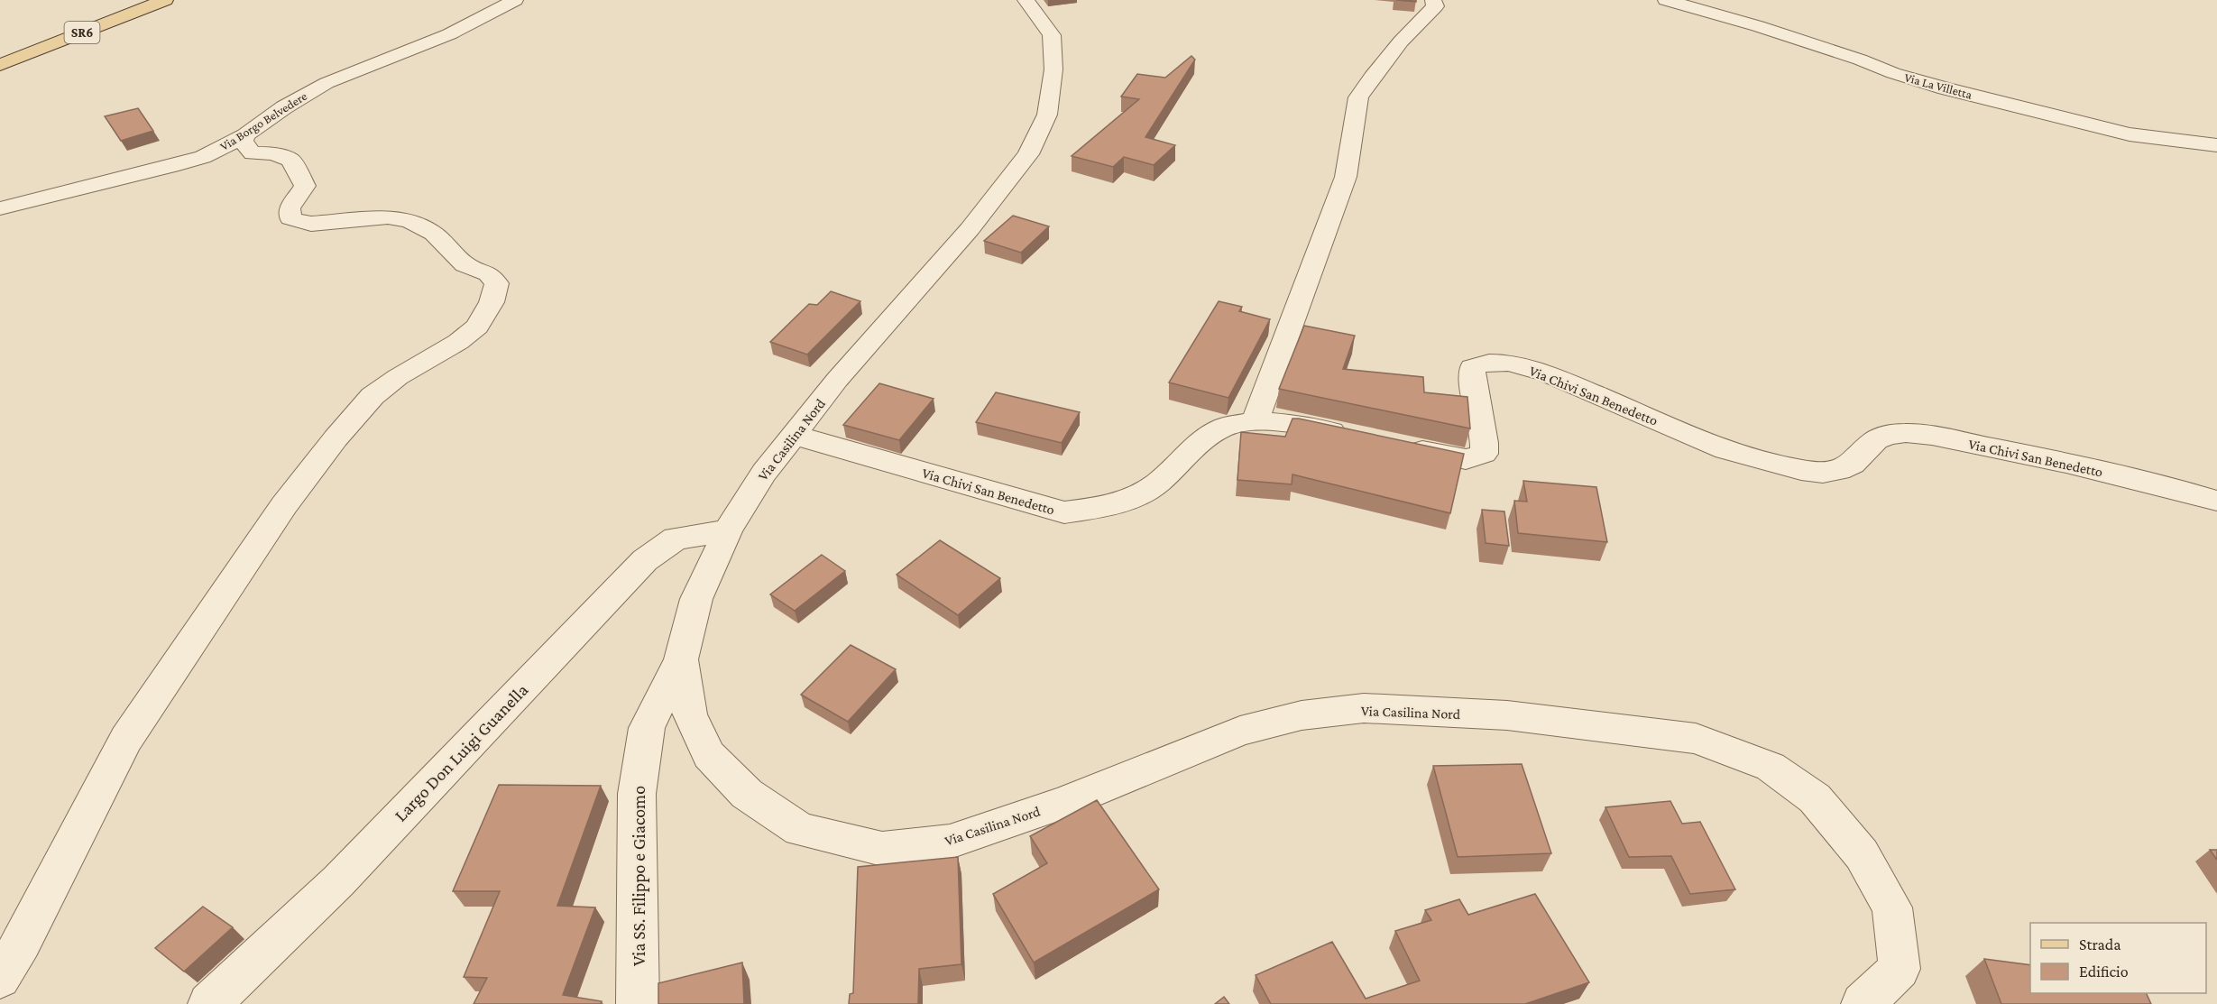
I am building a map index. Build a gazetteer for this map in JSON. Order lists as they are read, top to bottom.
{
  "streets": {
    "main road": ["SR6"],
    "street": [
      "Via La Villetta",
      "Via Borgo Belvedere",
      "Via Chivi San Benedetto",
      "Via Casilina Nord",
      "Largo Don Luigi Guanella",
      "Via SS. Filippo e Giacomo"
    ]
  },
  "crossings": [
    ["Via Chivi San Benedetto", "Via Casilina Nord"],
    ["Via Casilina Nord", "Largo Don Luigi Guanella"],
    ["Via Casilina Nord", "Via SS. Filippo e Giacomo"]
  ],
  "legend": ["Strada", "Edificio"]
}
